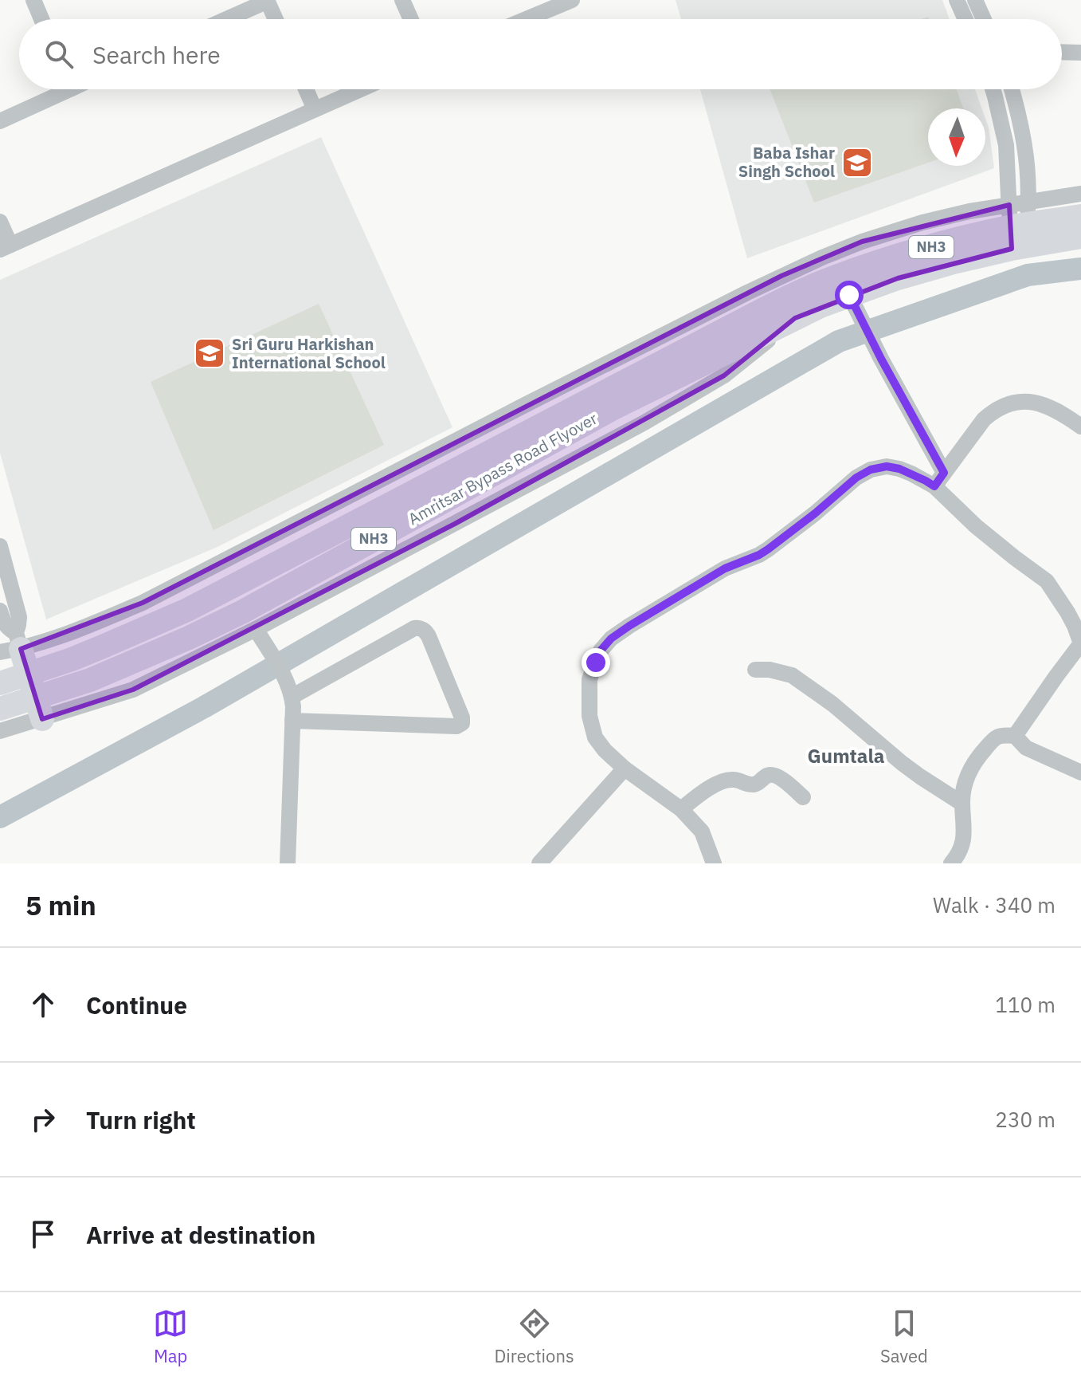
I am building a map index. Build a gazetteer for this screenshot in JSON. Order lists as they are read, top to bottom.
{
  "streets": {
    "highway": ["NH3", "Amritsar Bypass Road Flyover"]
  },
  "crossings": [
    ["NH3", "Amritsar Bypass Road Flyover"]
  ],
  "districts": ["Gumtala"],
  "places": {
    "school or university": ["Baba Ishar Singh School", "Sri Guru Harkishan International School"]
  },
  "north": "bottom",
  "page": {
    "search": "Search here",
    "heading": ["5 min", "Walk · 340 m"],
    "list": [
      ["Continue", "110 m"],
      ["Turn right", "230 m"],
      "Arrive at destination"
    ],
    "nav": ["Map", "Directions", "Saved"]
  }
}
